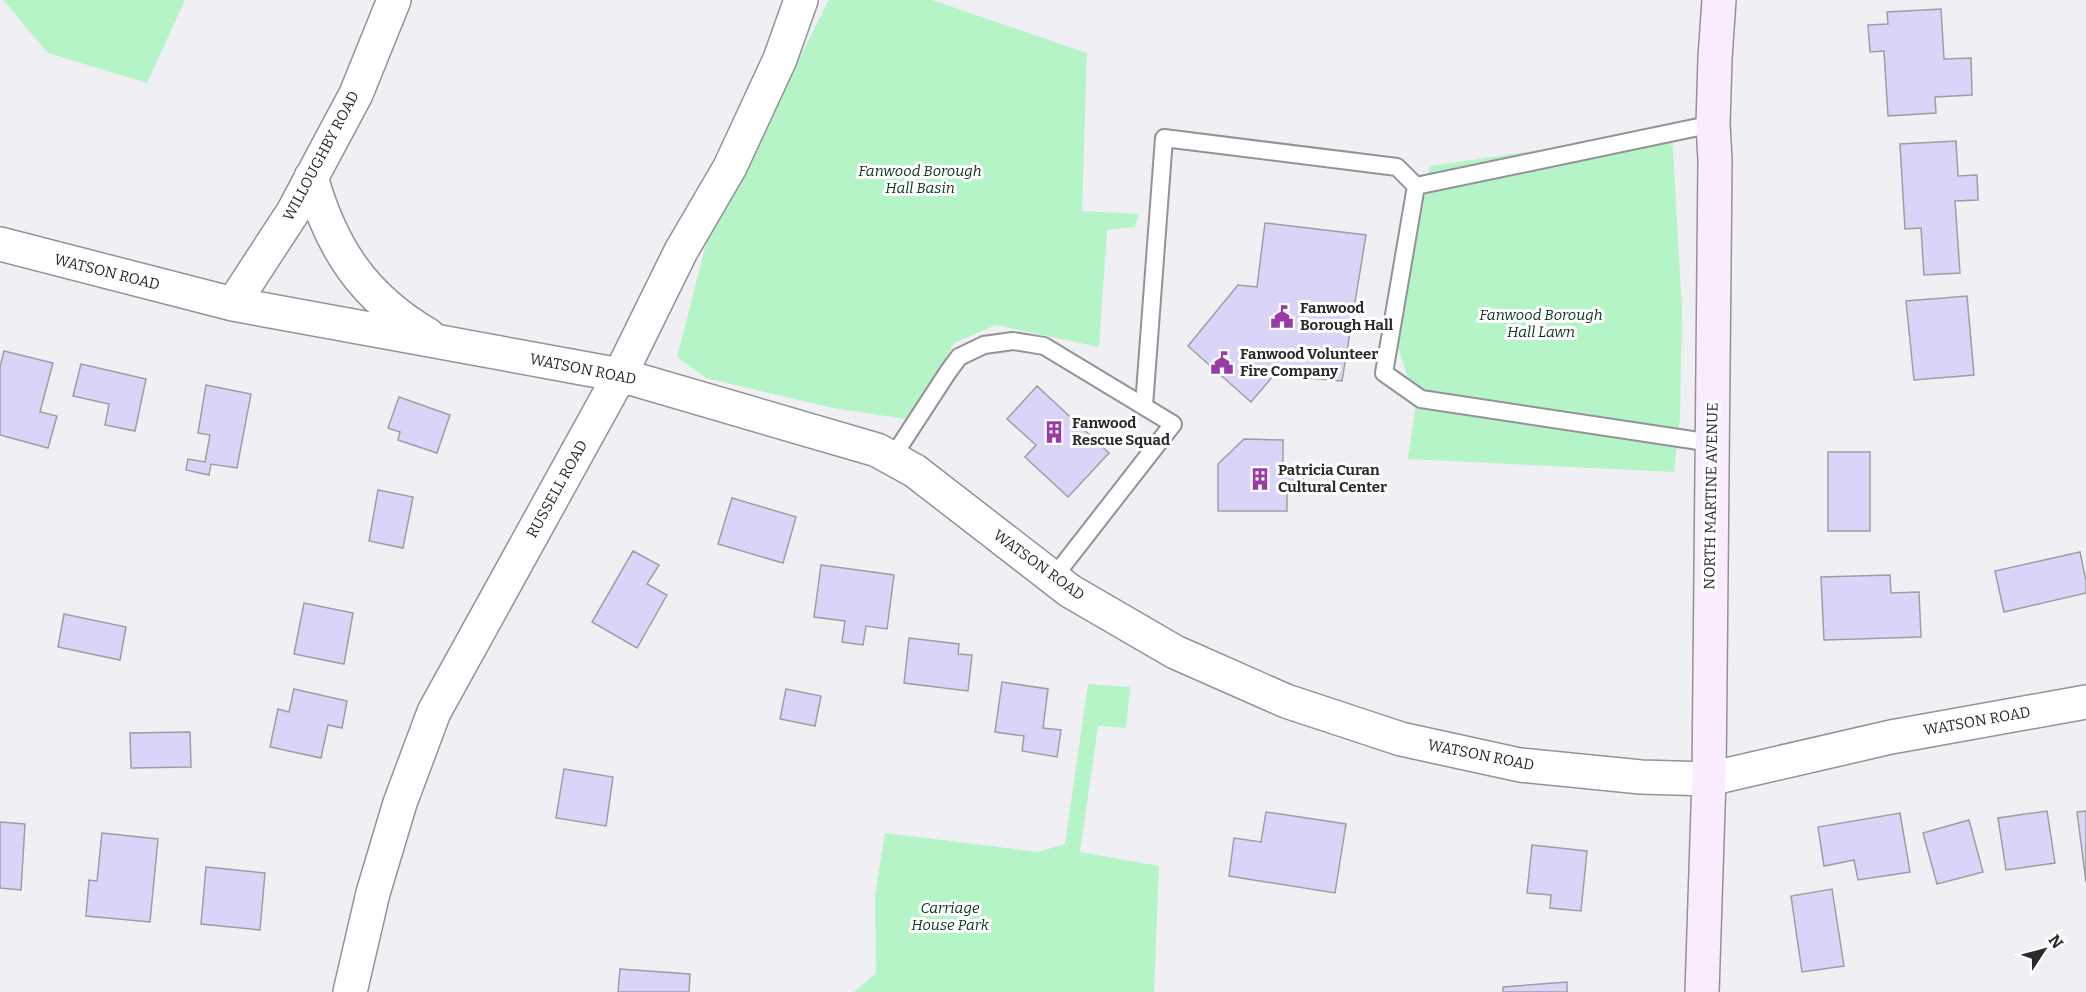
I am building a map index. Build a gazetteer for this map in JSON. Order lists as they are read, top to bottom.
{
  "streets": {
    "main road": ["NORTH MARTINE AVENUE"],
    "street": ["WILLOUGHBY ROAD", "WATSON ROAD", "RUSSELL ROAD"]
  },
  "crossings": [
    ["WILLOUGHBY ROAD", "WATSON ROAD"],
    ["WATSON ROAD", "RUSSELL ROAD"],
    ["WATSON ROAD", "NORTH MARTINE AVENUE"]
  ],
  "parks": ["Fanwood Borough Hall Basin", "Fanwood Borough Hall Lawn", "Carriage House Park"],
  "places": {
    "public building": ["Fanwood Borough Hall", "Fanwood Volunteer Fire Company"],
    "building": ["Fanwood Rescue Squad", "Patricia Curan Cultural Center"]
  },
  "north": "top right"
}
